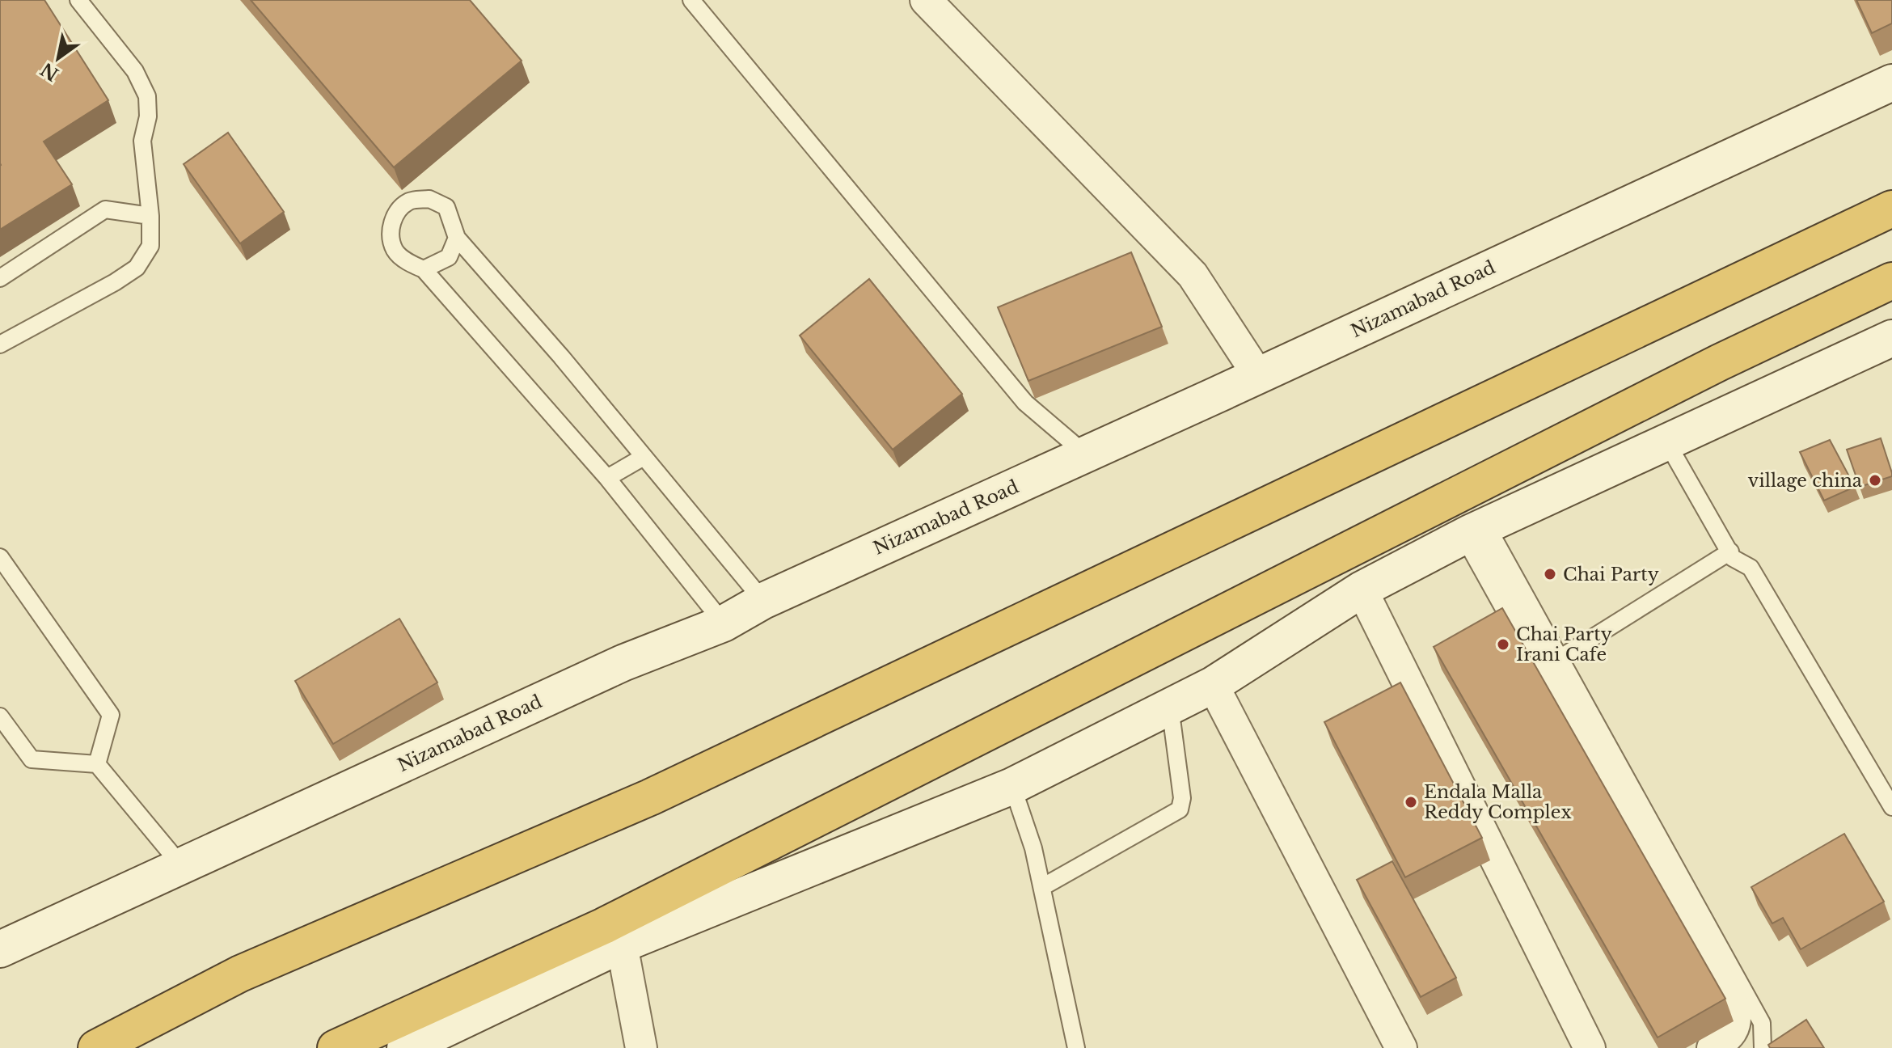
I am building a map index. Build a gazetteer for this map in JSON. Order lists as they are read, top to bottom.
{
  "streets": {
    "main road": ["Nizamabad Road"]
  },
  "places": [
    "village china",
    "Chai Party",
    "Chai Party Irani Cafe",
    "Endala Malla Reddy Complex"
  ],
  "north": "bottom left"
}
